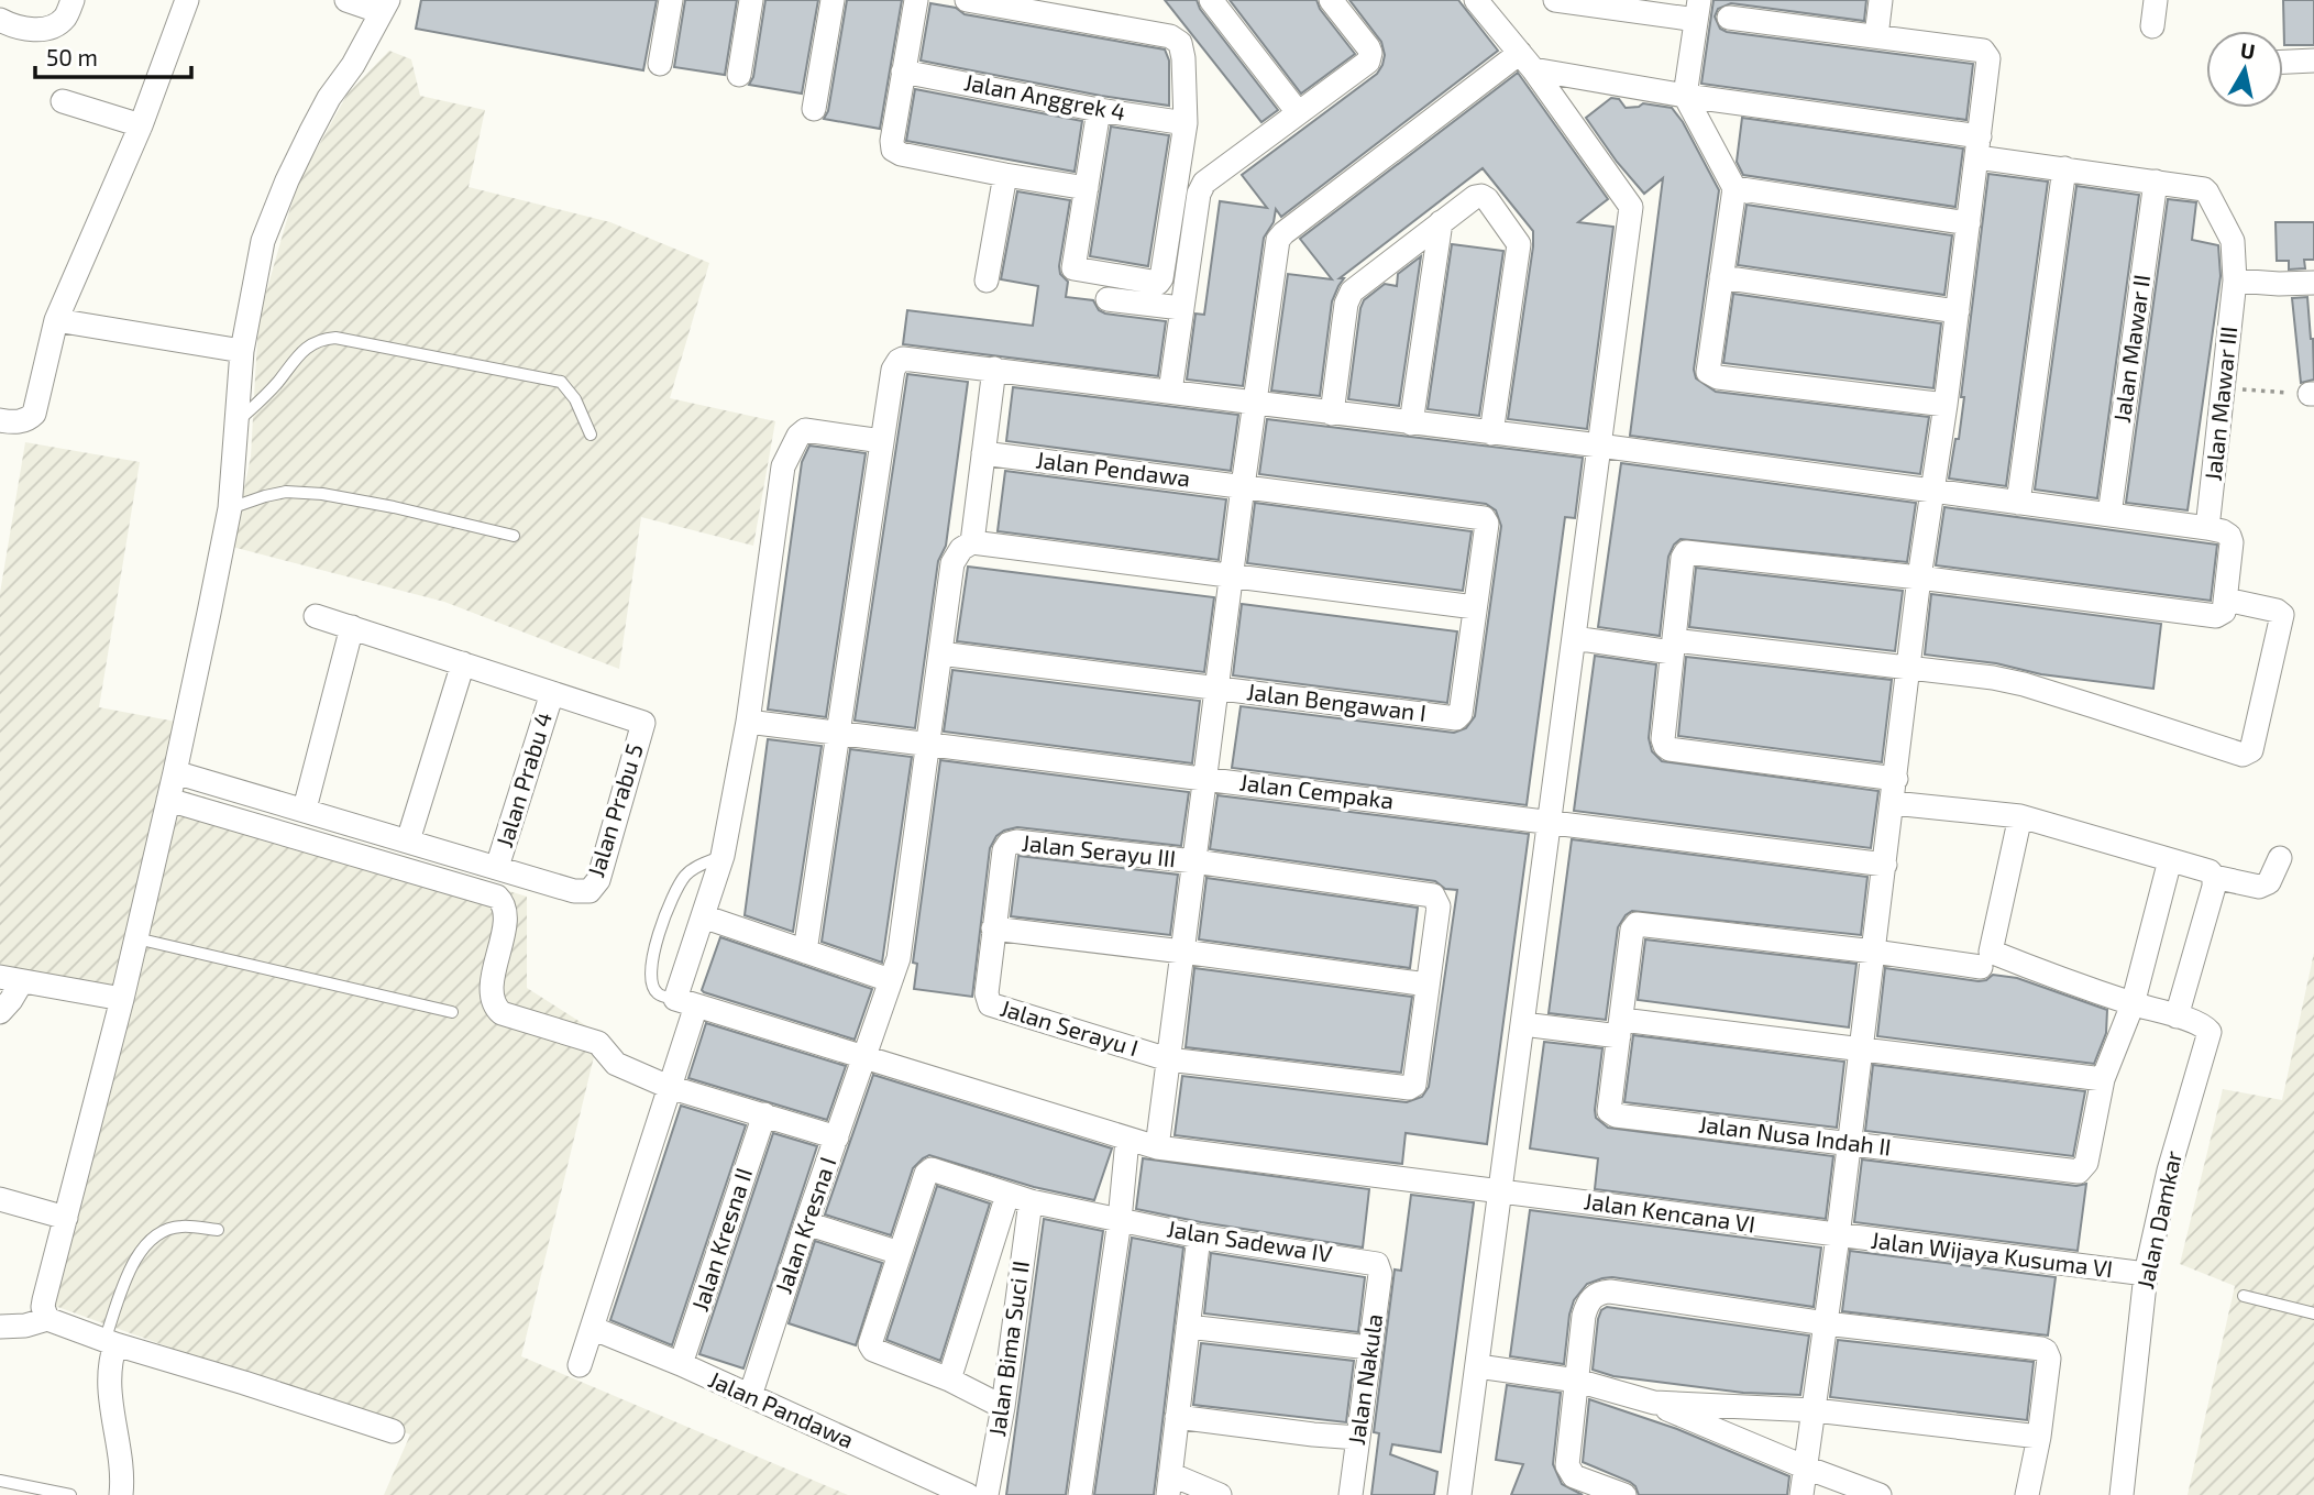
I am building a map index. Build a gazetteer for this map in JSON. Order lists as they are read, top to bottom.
{
  "streets": {
    "street": [
      "Jalan Anggrek 4",
      "Jalan Mawar II",
      "Jalan Mawar III",
      "Jalan Pendawa",
      "Jalan Bengawan I",
      "Jalan Prabu 4",
      "Jalan Cempaka",
      "Jalan Prabu 5",
      "Jalan Serayu III",
      "Jalan Serayu I",
      "Jalan Nusa Indah II",
      "Jalan Kencana VI",
      "Jalan Damkar",
      "Jalan Kresna I",
      "Jalan Kresna II",
      "Jalan Sadewa IV",
      "Jalan Wijaya Kusuma VI",
      "Jalan Bima Suci II",
      "Jalan Nakula",
      "Jalan Pandawa"
    ]
  },
  "crossings": [
    ["Jalan Mawar II", "Jalan Mawar III"],
    ["Jalan Pendawa", "Jalan Bengawan I"],
    ["Jalan Bengawan I", "Jalan Kresna I"],
    ["Jalan Prabu 4", "Jalan Prabu 5"],
    ["Jalan Cempaka", "Jalan Kresna I"],
    ["Jalan Serayu III", "Jalan Serayu I"],
    ["Jalan Kencana VI", "Jalan Kresna I"],
    ["Jalan Kencana VI", "Jalan Wijaya Kusuma VI"],
    ["Jalan Damkar", "Jalan Wijaya Kusuma VI"],
    ["Jalan Kresna I", "Jalan Pandawa"],
    ["Jalan Kresna II", "Jalan Pandawa"],
    ["Jalan Sadewa IV", "Jalan Bima Suci II"],
    ["Jalan Sadewa IV", "Jalan Nakula"]
  ],
  "scale_bar": "50 m",
  "north": "top"
}
